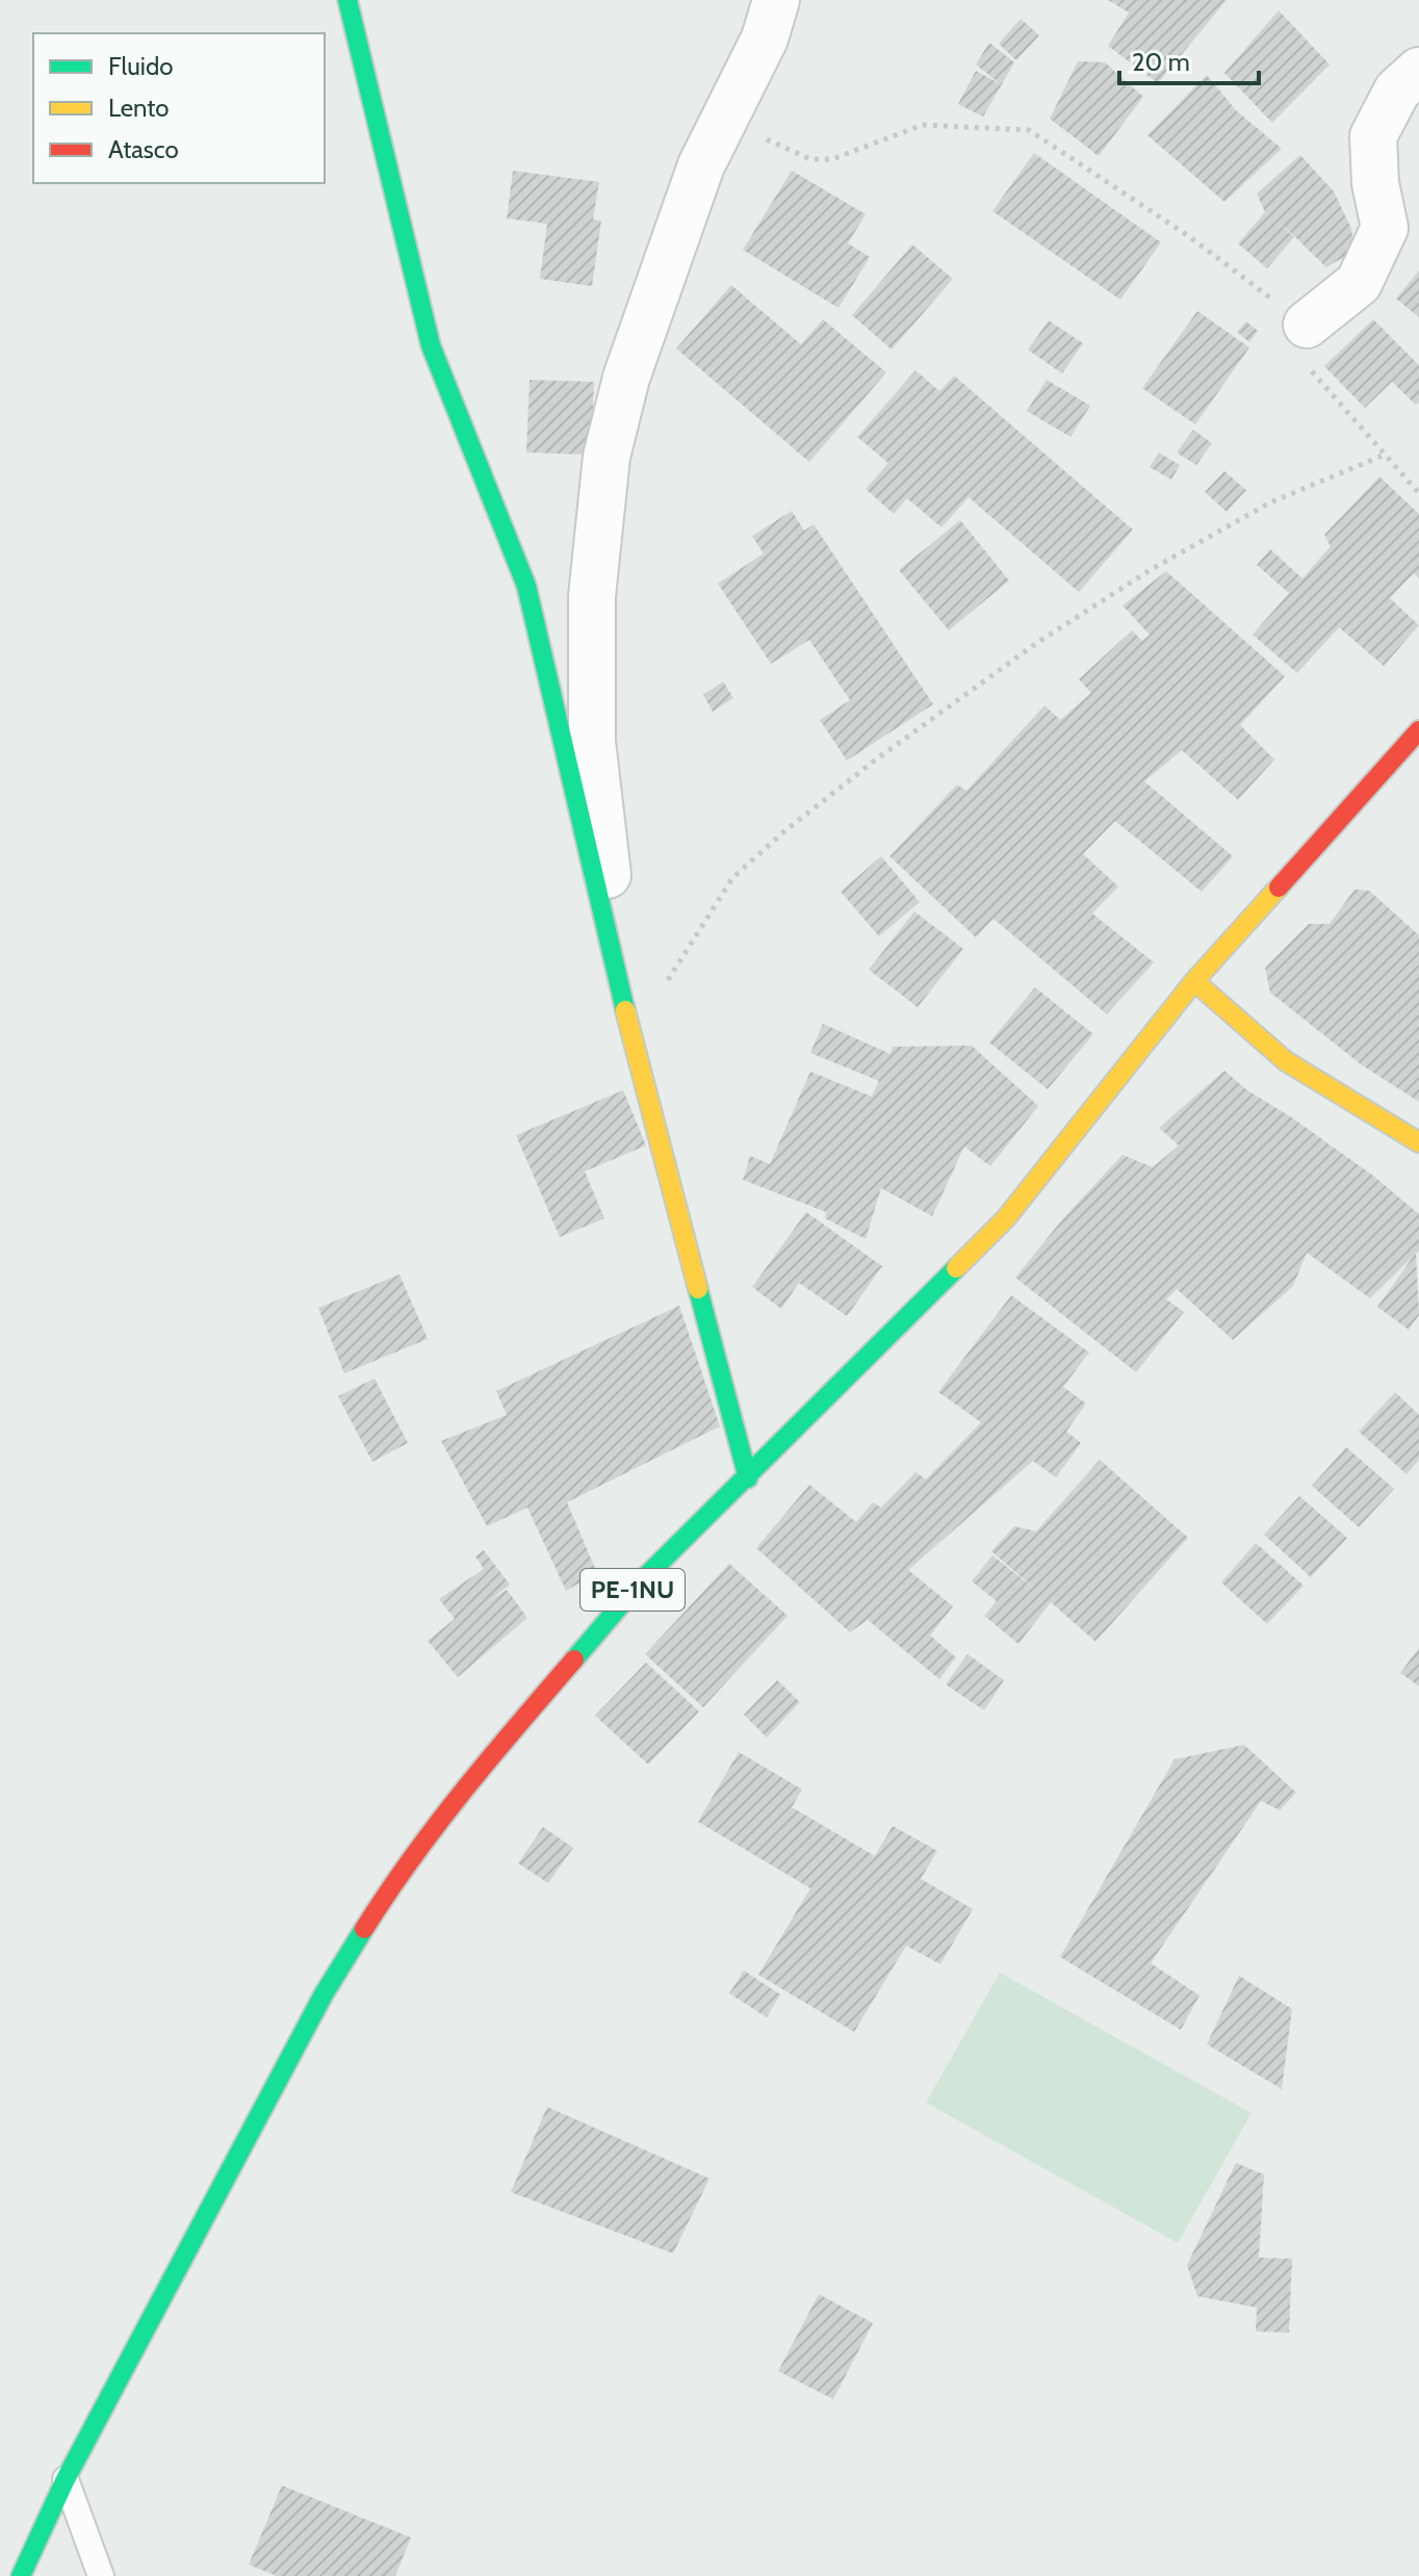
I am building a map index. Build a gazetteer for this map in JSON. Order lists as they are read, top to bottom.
{
  "streets": {
    "main road": ["PE-1NU"]
  },
  "legend": ["Fluido", "Lento", "Atasco"],
  "scale_bar": "20 m"
}
